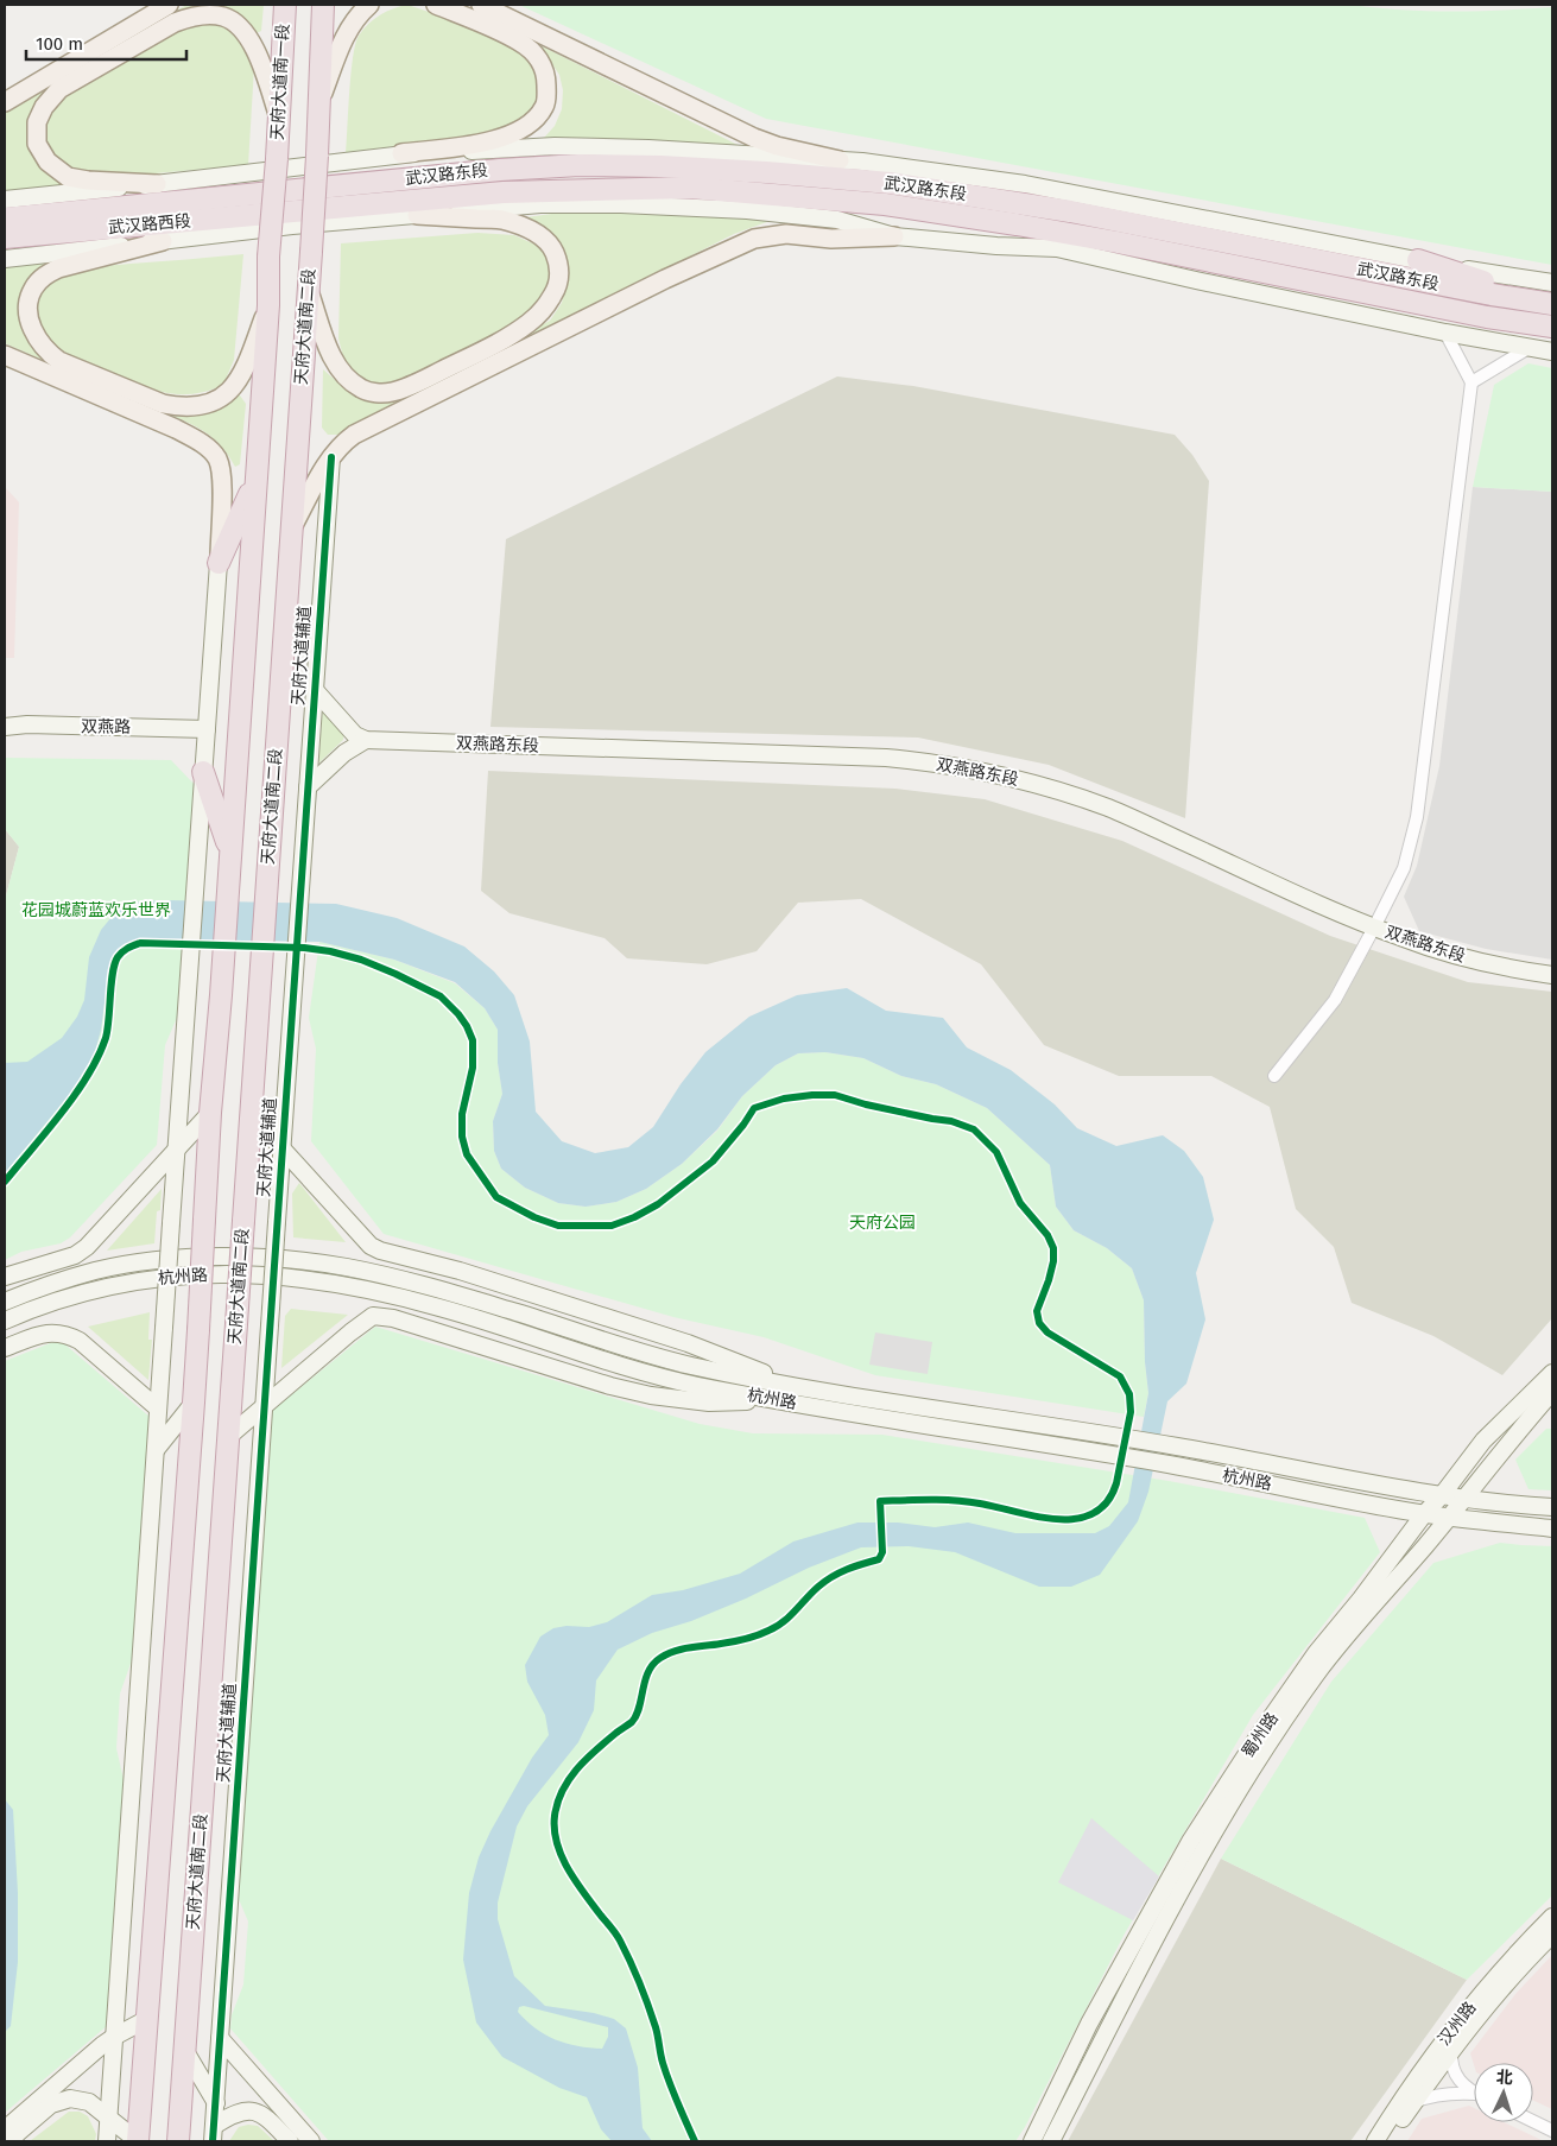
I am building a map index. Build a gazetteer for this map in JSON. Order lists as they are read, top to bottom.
{
  "streets": {
    "highway": [
      "天府大道南一段",
      "武汉路东段",
      "武汉路西段",
      "天府大道南二段"
    ],
    "main road": [
      "天府大道辅道",
      "双燕路",
      "双燕路东段",
      "杭州路",
      "蜀州路",
      "汉州路"
    ]
  },
  "crossings": [
    ["武汉路东段", "武汉路西段"],
    ["杭州路", "蜀州路"]
  ],
  "parks": ["花园城蔚蓝欢乐世界", "天府公园"],
  "scale_bar": "100 m",
  "north": "top"
}
